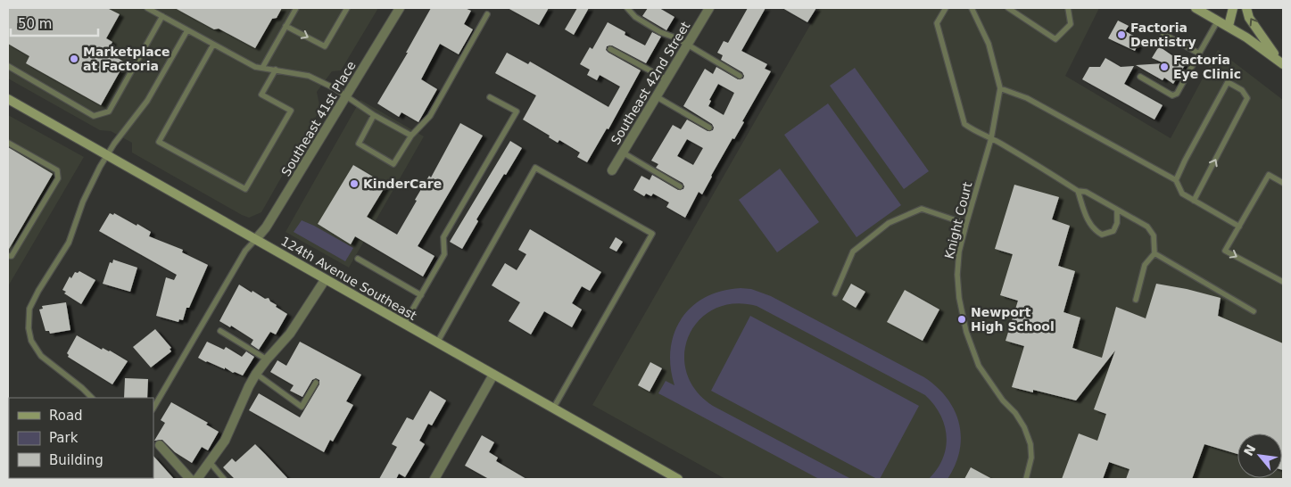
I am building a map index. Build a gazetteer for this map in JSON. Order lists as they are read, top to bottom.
{
  "streets": {
    "street": ["Southeast 42nd Street", "Southeast 41st Place", "124th Avenue Southeast"],
    "lane": ["Knight Court"]
  },
  "crossings": [
    ["Southeast 41st Place", "124th Avenue Southeast"]
  ],
  "places": [
    "Factoria Dentistry",
    "Marketplace at Factoria",
    "Factoria Eye Clinic",
    "KinderCare",
    "Newport High School"
  ],
  "legend": ["Road", "Park", "Building"],
  "scale_bar": "50 m",
  "north": "top left"
}
